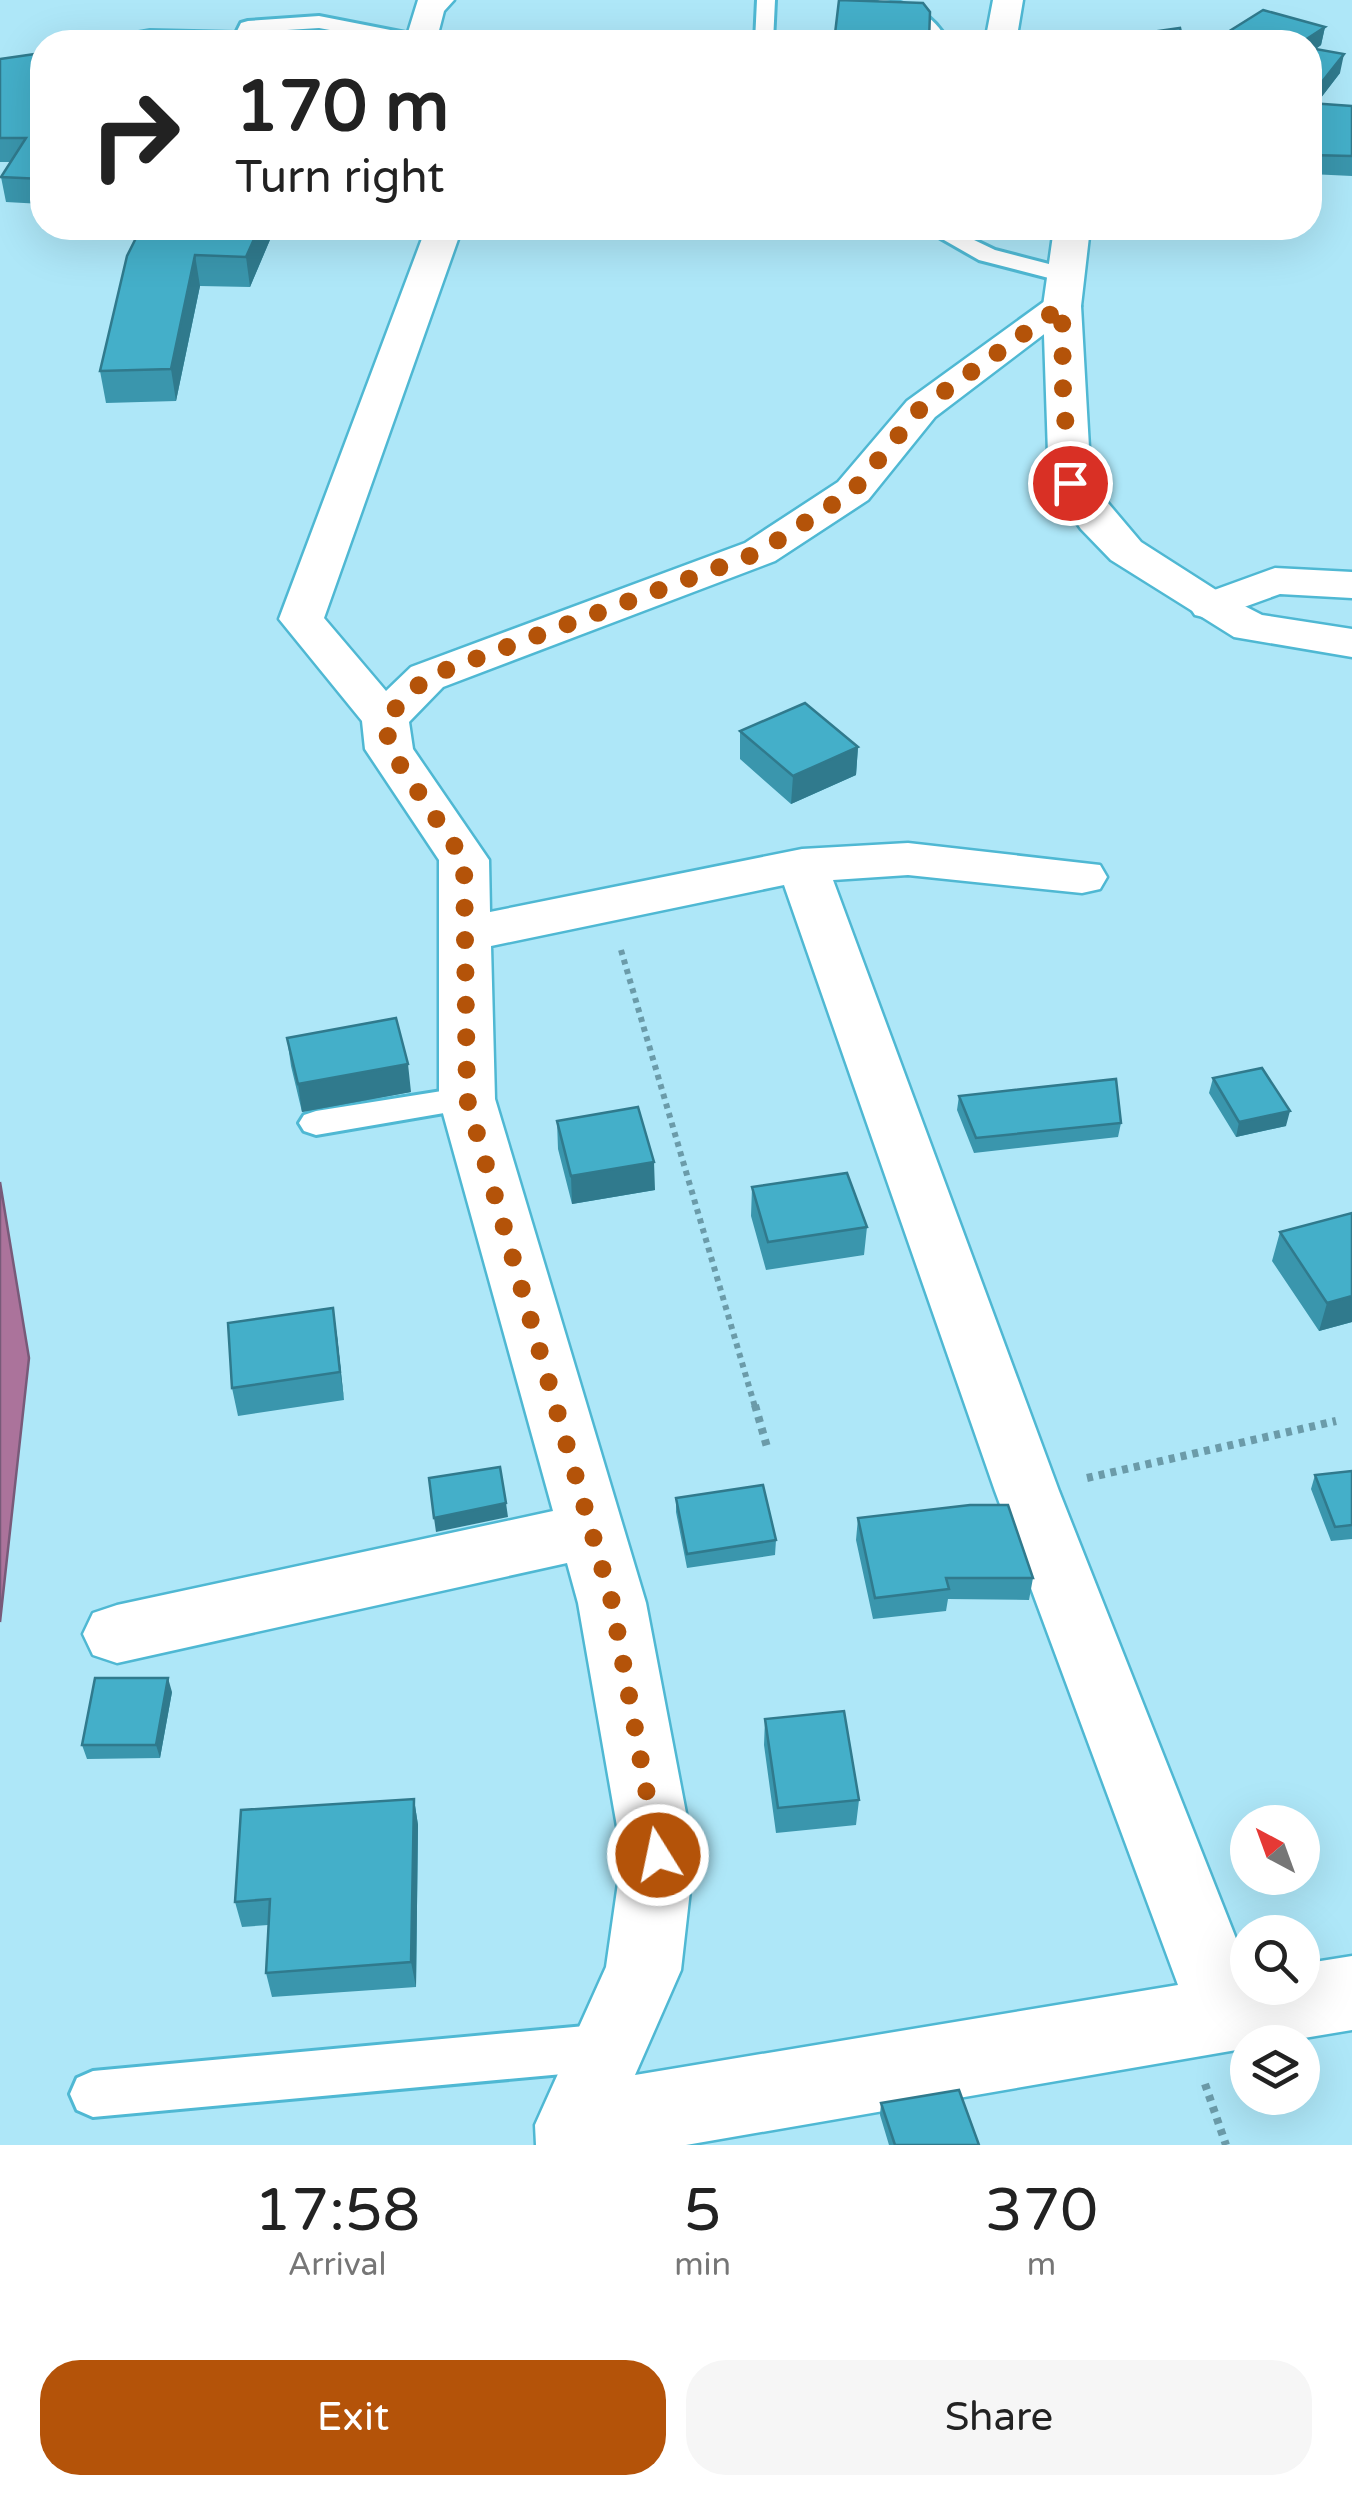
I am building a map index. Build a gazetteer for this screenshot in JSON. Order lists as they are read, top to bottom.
{
  "north": "top left",
  "page": {
    "turn": ["170 m", "Turn right"],
    "eta": [
      "17:58",
      "Arrival",
      "5",
      "min",
      "370",
      "m"
    ],
    "buttons": ["Exit", "Share"]
  }
}
